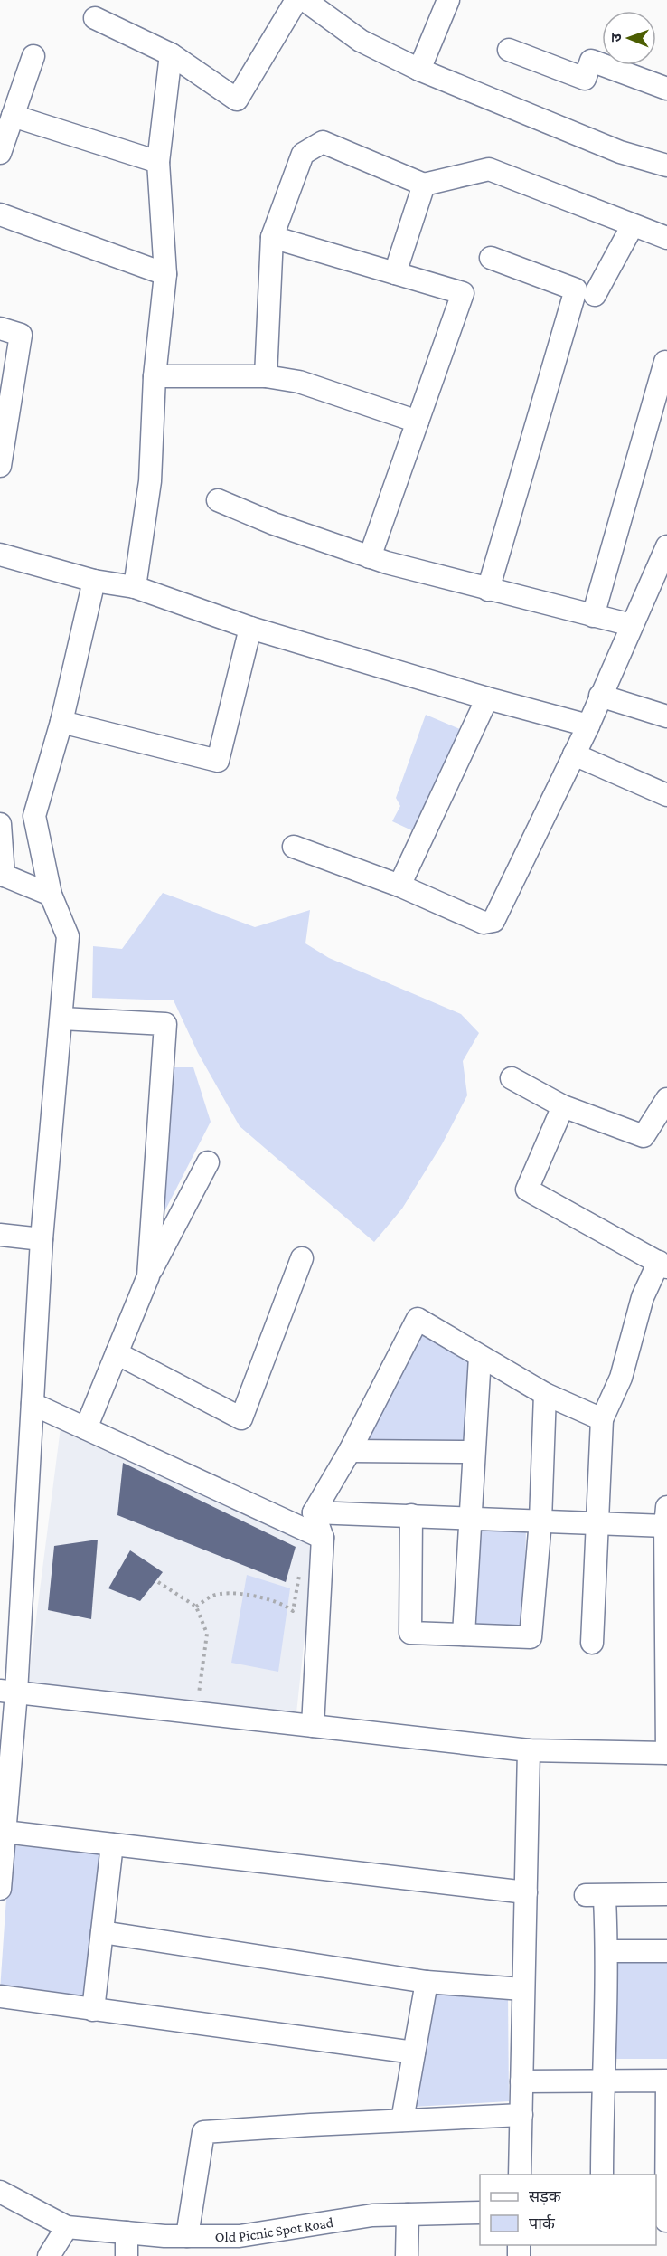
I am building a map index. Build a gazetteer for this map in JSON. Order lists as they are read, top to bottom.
{
  "streets": {
    "street": ["Old Picnic Spot Road"]
  },
  "legend": ["सड़क", "पार्क"],
  "north": "left"
}
